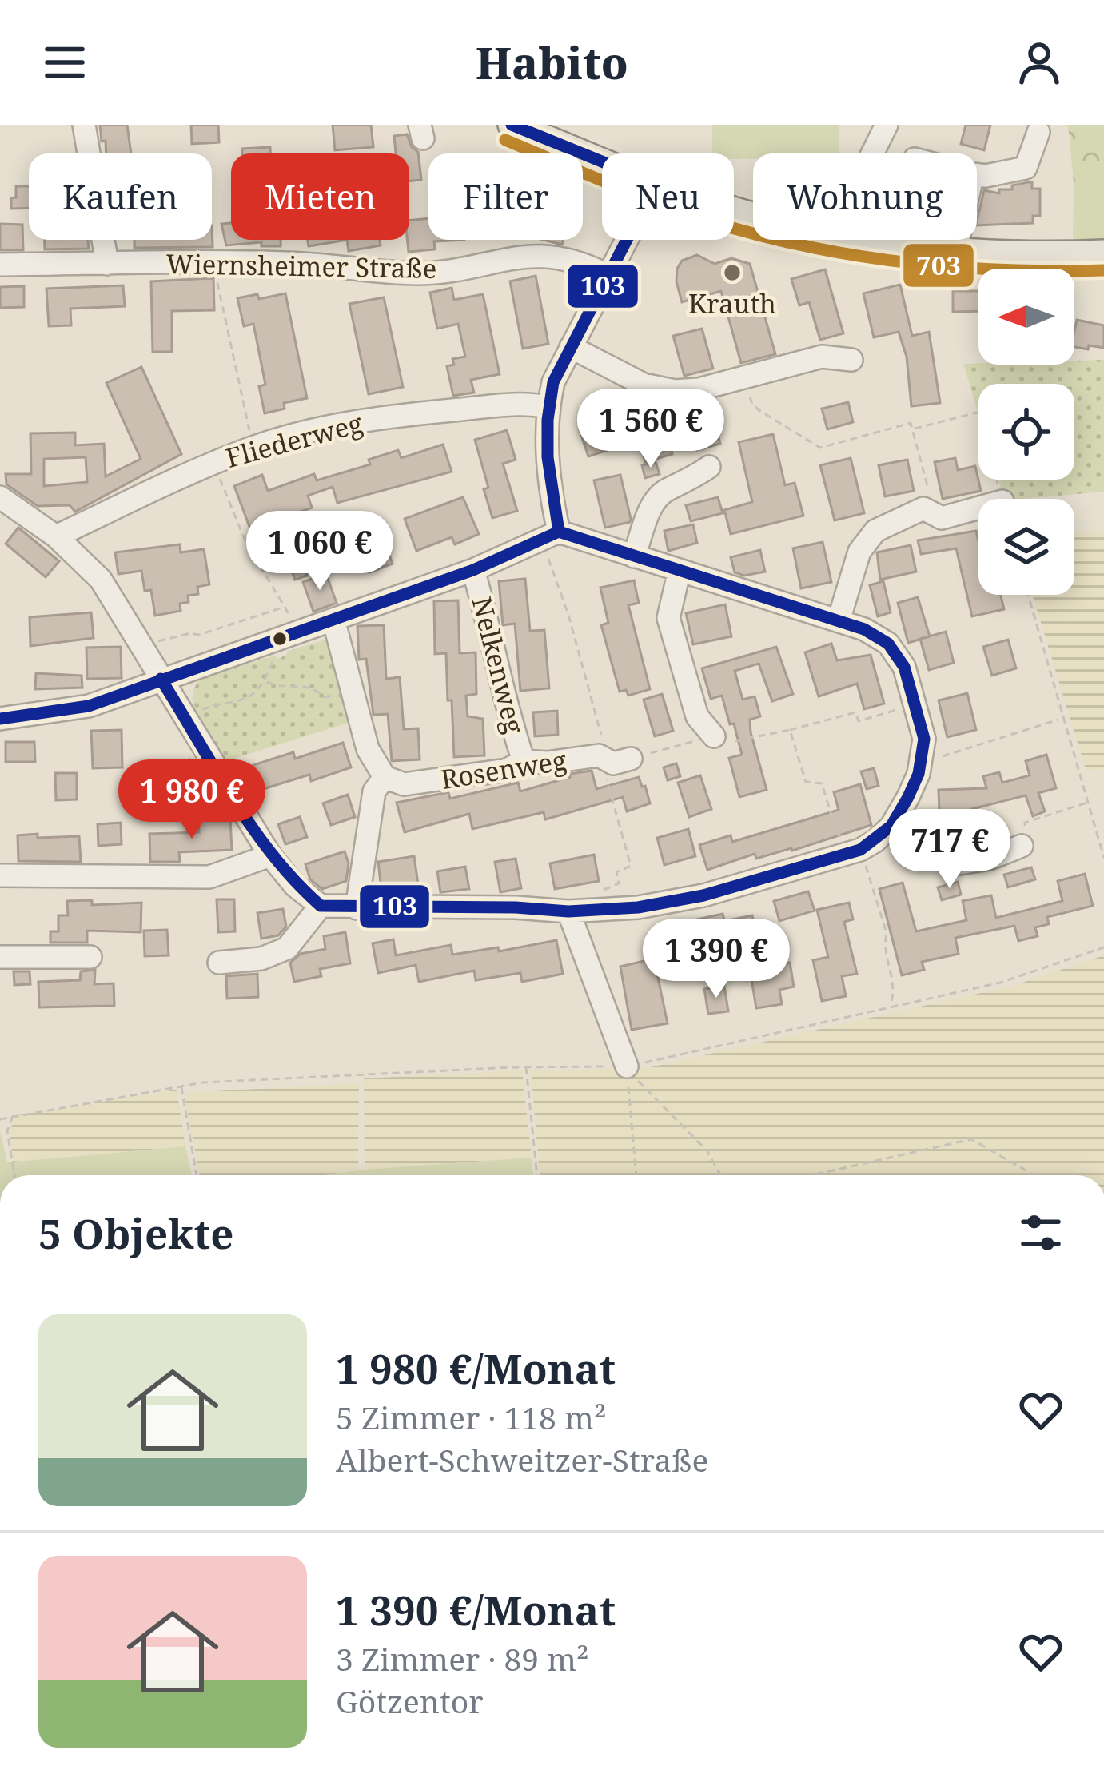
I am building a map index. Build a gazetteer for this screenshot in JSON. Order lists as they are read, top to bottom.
{
  "streets": {
    "street": [
      "Wiernsheimer Straße",
      "Fliederweg",
      "Nelkenweg",
      "Rosenweg"
    ]
  },
  "crossings": [
    ["Nelkenweg", "Rosenweg"]
  ],
  "places": ["Krauth"],
  "lines": ["transit line 103", "transit line 703"],
  "north": "left",
  "page": {
    "header": "Habito",
    "chip": [
      "Kaufen",
      "Mieten",
      "Filter",
      "Neu",
      "Wohnung"
    ],
    "price": [
      "1 560 €",
      "1 060 €",
      "1 980 €",
      "717 €",
      "1 390 €"
    ],
    "heading": "5 Objekte",
    "list": [
      {
        "name": "1 980 €/Monat",
        "note": "5 Zimmer · 118 m² · Albert-Schweitzer-Straße"
      },
      {
        "name": "1 390 €/Monat",
        "note": "3 Zimmer · 89 m² · Götzentor"
      }
    ]
  }
}
